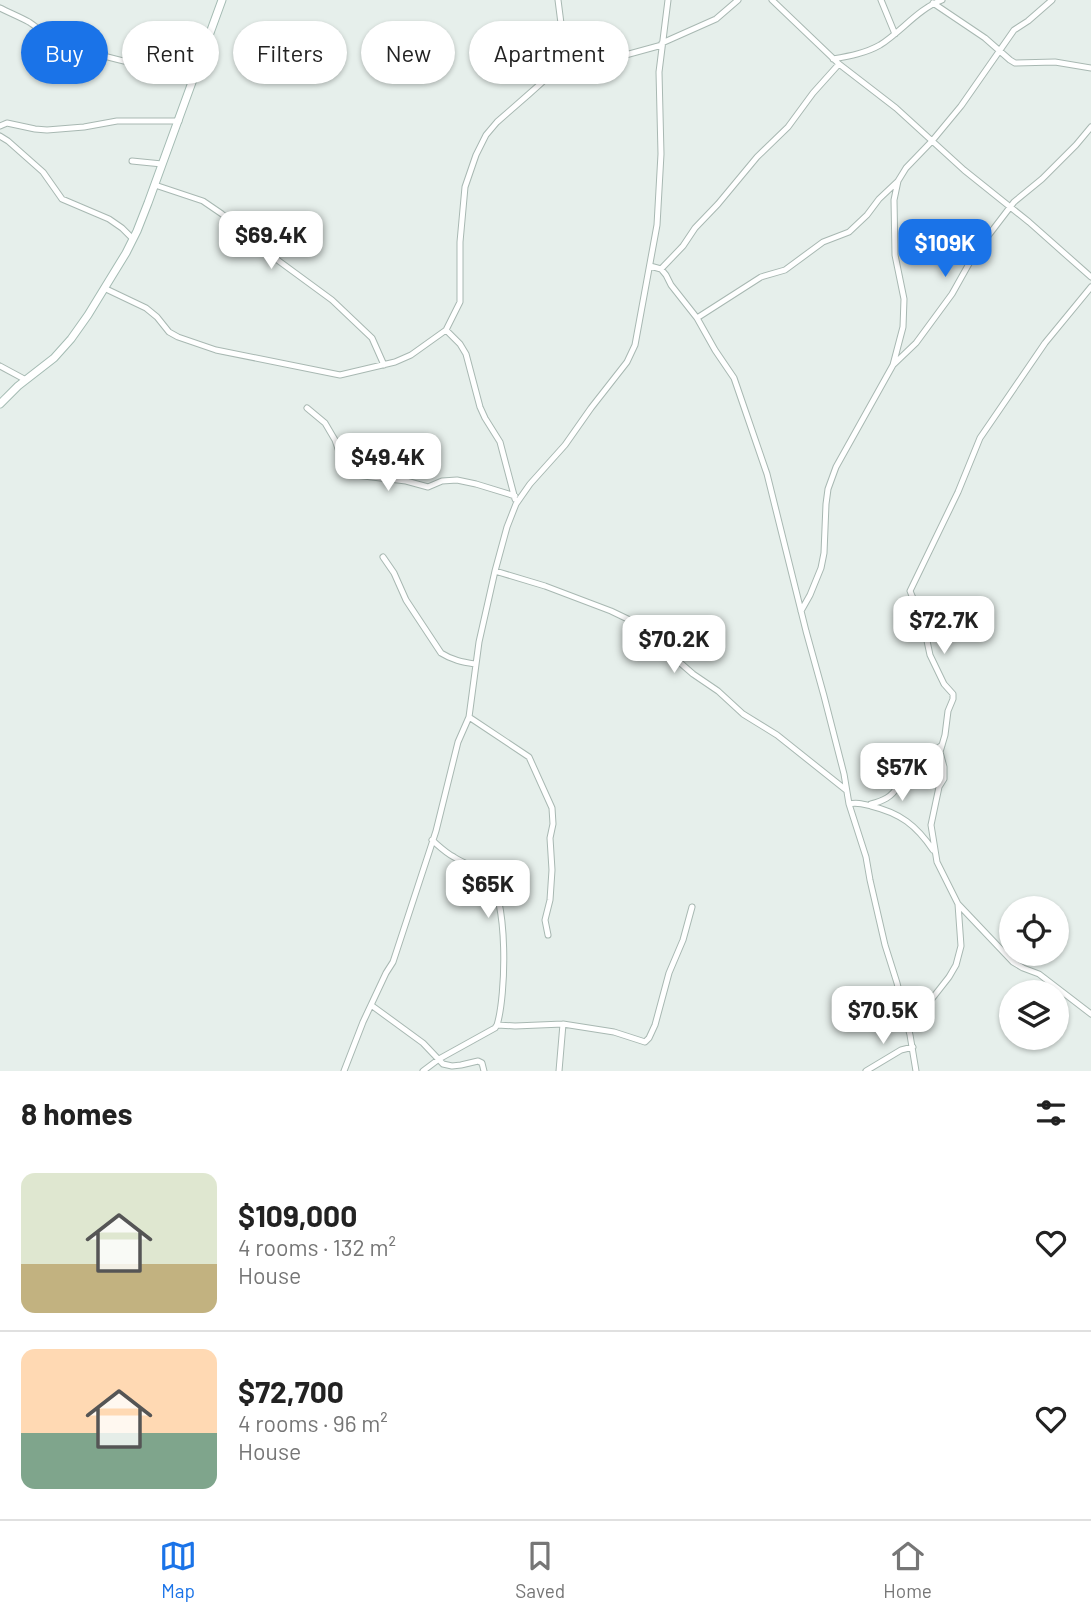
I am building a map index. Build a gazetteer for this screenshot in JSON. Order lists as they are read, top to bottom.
{
  "page": {
    "chip": [
      "Buy",
      "Rent",
      "Filters",
      "New",
      "Apartment"
    ],
    "price": [
      "$69.4K",
      "$109K",
      "$49.4K",
      "$72.7K",
      "$70.2K",
      "$57K",
      "$65K",
      "$70.5K"
    ],
    "heading": "8 homes",
    "list": [
      {
        "name": "$109,000",
        "note": "4 rooms · 132 m² · House"
      },
      {
        "name": "$72,700",
        "note": "4 rooms · 96 m² · House"
      }
    ],
    "tabs": ["Map", "Saved", "Home"]
  }
}
